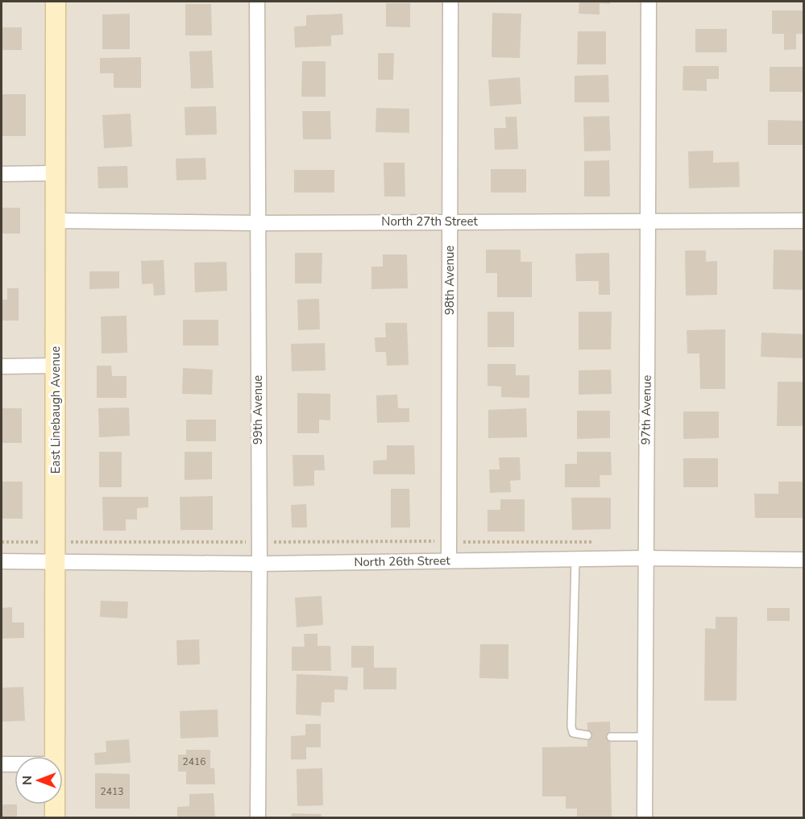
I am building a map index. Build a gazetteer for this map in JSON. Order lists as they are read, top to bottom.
{
  "streets": {
    "street": [
      "North 27th Street",
      "98th Avenue",
      "East Linebaugh Avenue",
      "99th Avenue",
      "97th Avenue",
      "North 26th Street"
    ]
  },
  "crossings": [
    ["North 27th Street", "98th Avenue"],
    ["North 27th Street", "East Linebaugh Avenue"],
    ["North 27th Street", "99th Avenue"],
    ["North 27th Street", "97th Avenue"],
    ["98th Avenue", "North 26th Street"],
    ["East Linebaugh Avenue", "North 26th Street"],
    ["99th Avenue", "North 26th Street"],
    ["97th Avenue", "North 26th Street"]
  ],
  "house_numbers": ["2416", "2413"],
  "north": "left"
}
